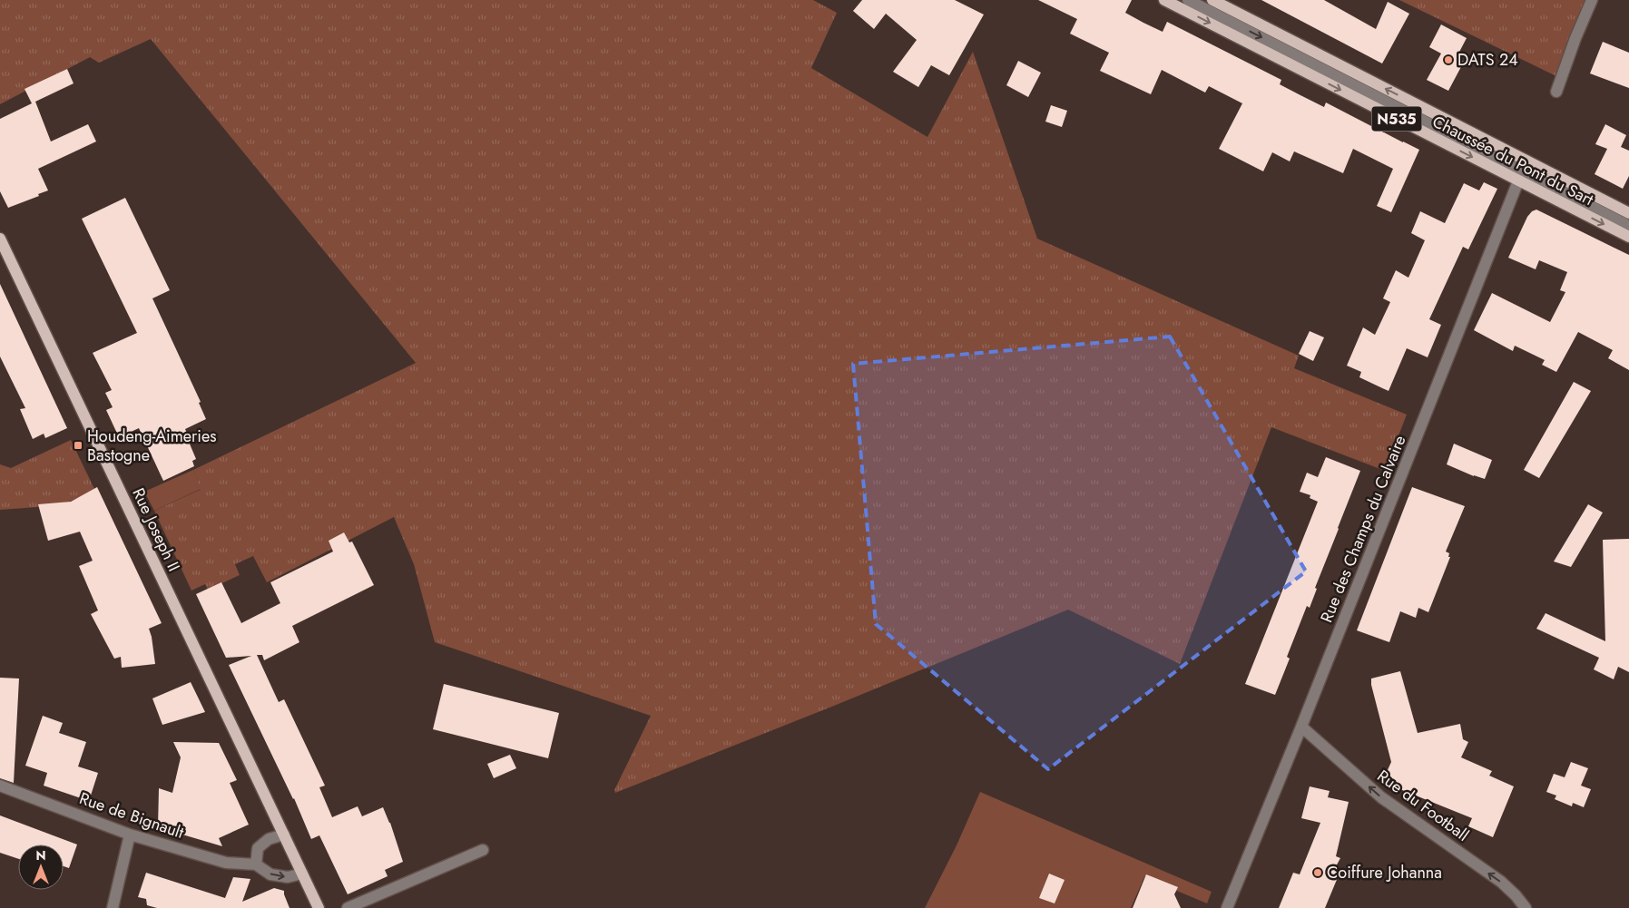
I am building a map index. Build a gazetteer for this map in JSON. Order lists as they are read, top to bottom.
{
  "streets": {
    "main road": ["N535", "Chaussée du Pont du Sart", "Rue Joseph II"],
    "street": ["Rue des Champs du Calvaire", "Rue du Football", "Rue de Bignault"]
  },
  "crossings": [
    ["Chaussée du Pont du Sart", "Rue des Champs du Calvaire"],
    ["Rue des Champs du Calvaire", "Rue du Football"],
    ["Rue Joseph II", "Rue de Bignault"]
  ],
  "one_way": ["Rue du Football"],
  "places": {
    "other": ["DATS 24", "Coiffure Johanna"],
    "transit": ["Houdeng-Aimeries Bastogne"]
  },
  "north": "top"
}
